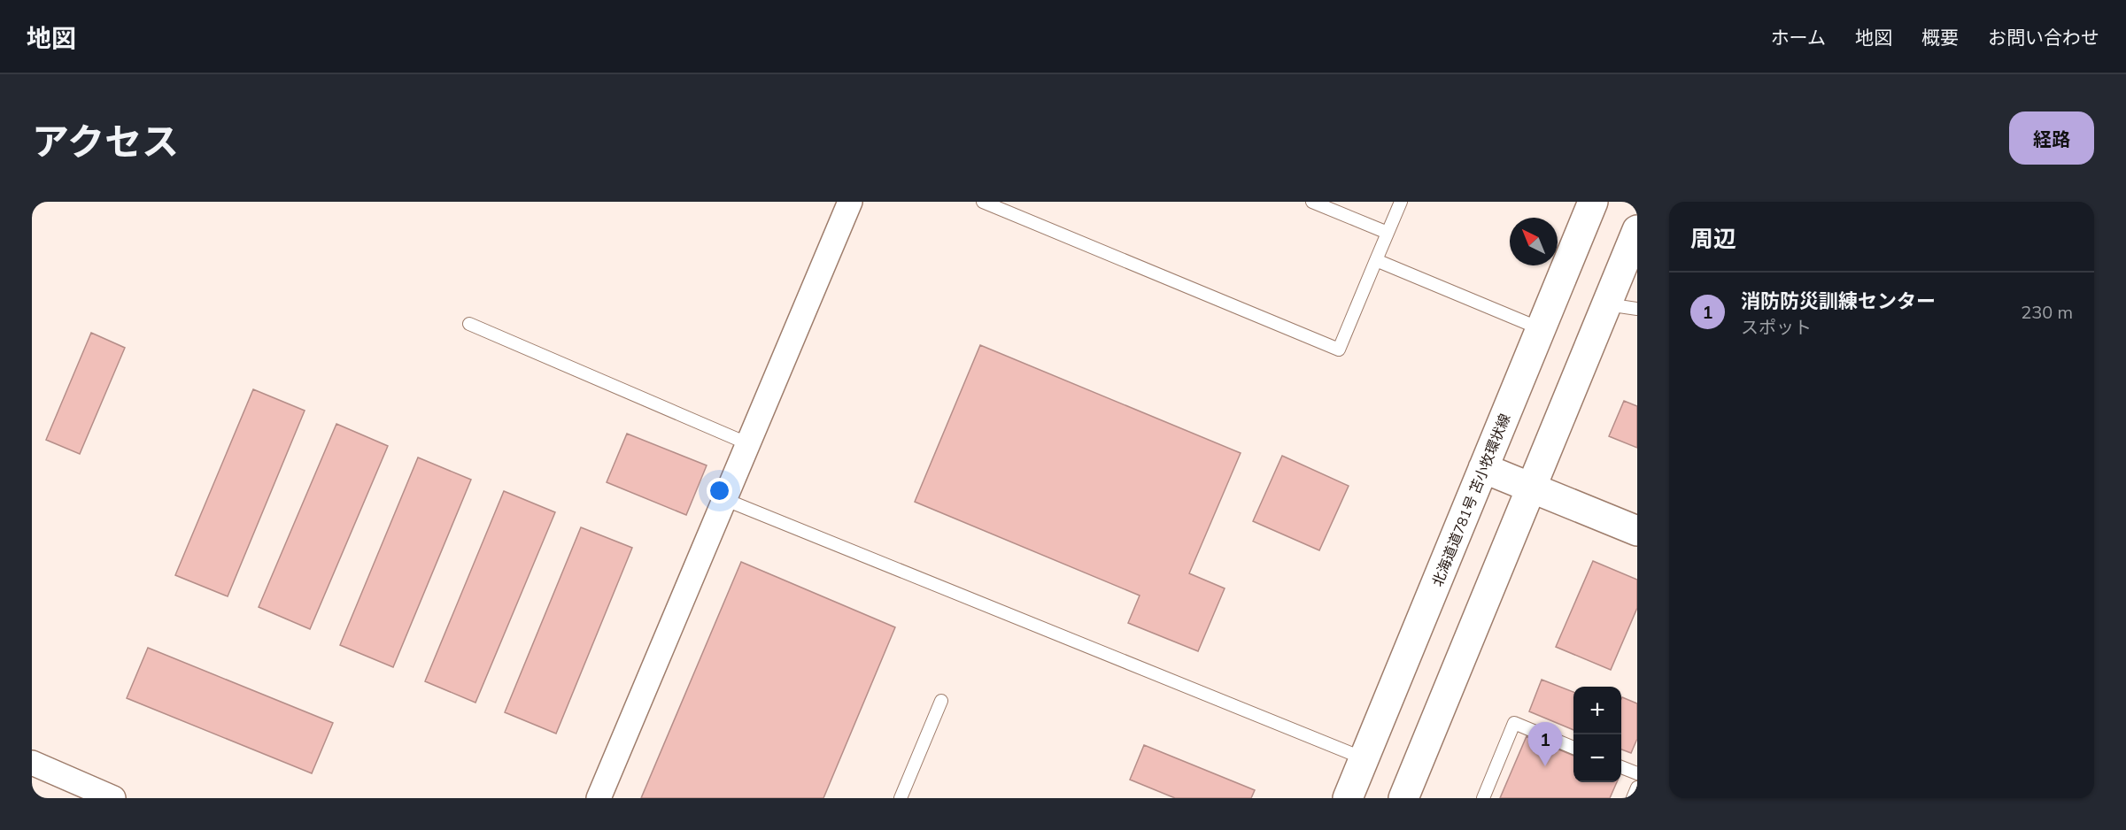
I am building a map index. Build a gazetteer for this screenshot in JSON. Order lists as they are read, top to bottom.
{
  "streets": {
    "main road": ["北海道道781号 苫小牧環状線"]
  },
  "north": "top left",
  "page": {
    "header": "地図",
    "nav": [
      "ホーム",
      "地図",
      "概要",
      "お問い合わせ"
    ],
    "title": "アクセス",
    "buttons": "経路",
    "heading": "周辺",
    "list": [
      {
        "mark": "1",
        "name": "消防防災訓練センター",
        "note": "スポット",
        "value": "230 m"
      }
    ],
    "map_buttons": ["+", "−"],
    "pins": "1"
  }
}
